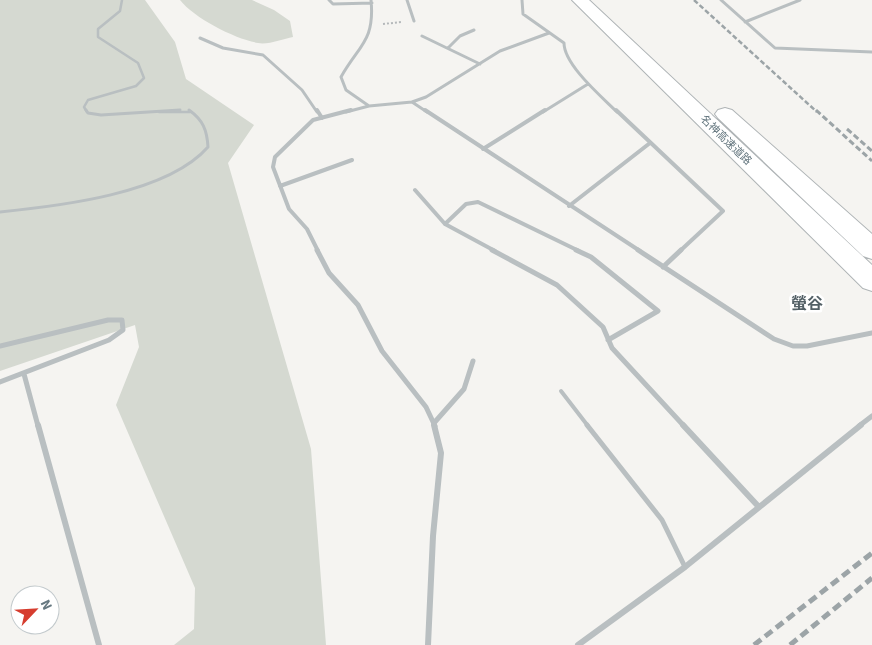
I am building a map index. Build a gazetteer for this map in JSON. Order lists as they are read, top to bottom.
{
  "streets": {
    "highway": ["名神高速道路"]
  },
  "districts": ["螢谷"],
  "north": "top right"
}
